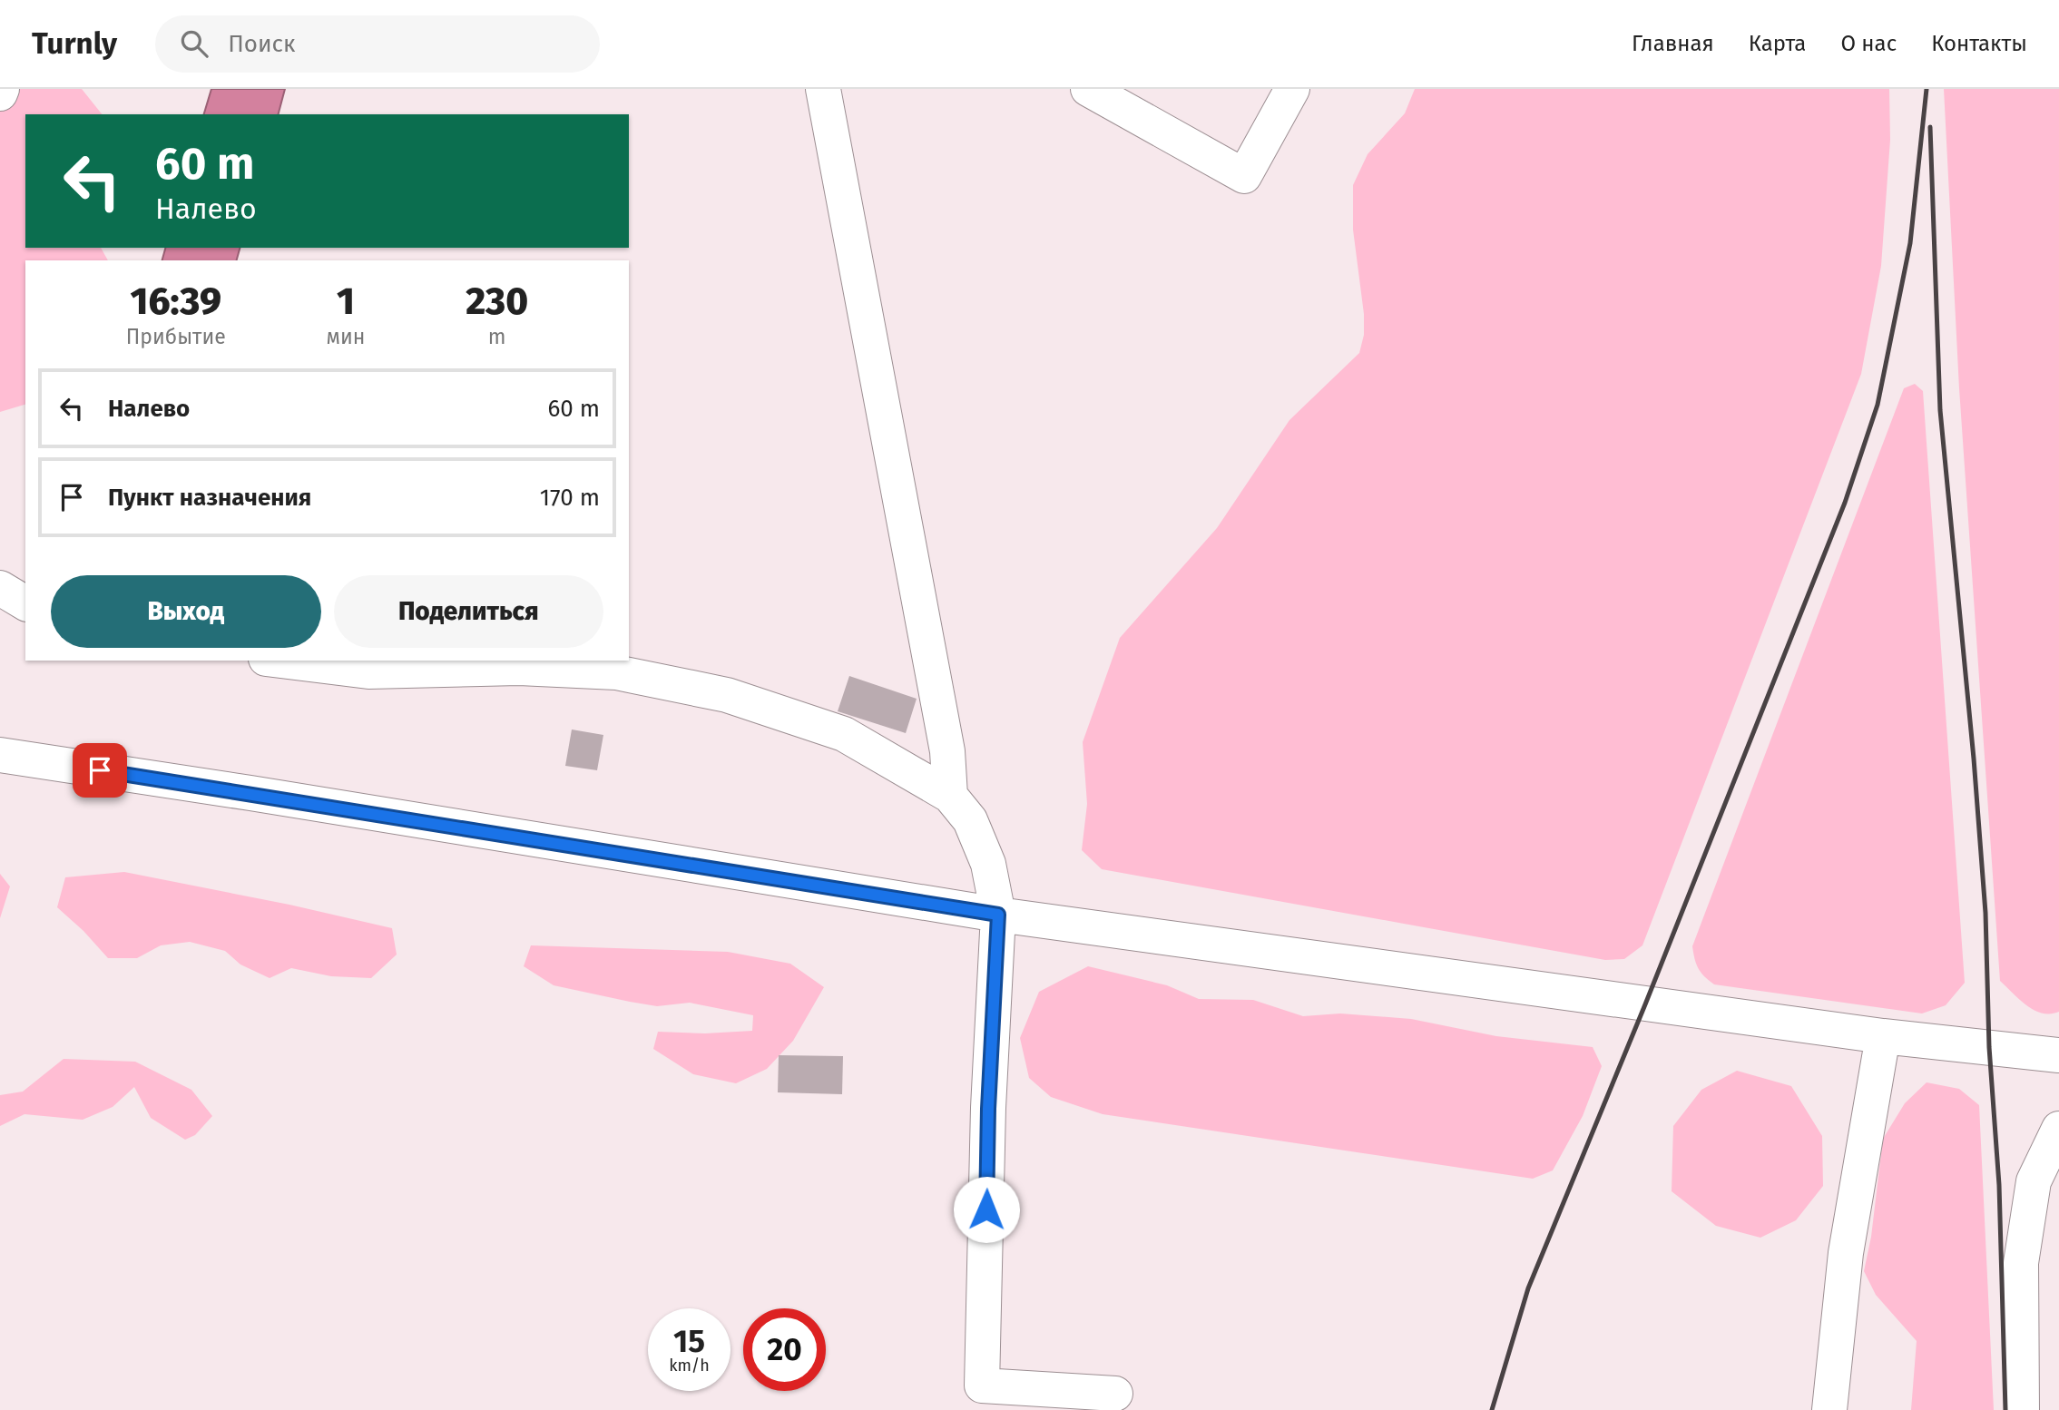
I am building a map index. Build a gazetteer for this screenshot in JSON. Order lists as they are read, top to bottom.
{
  "page": {
    "header": "Turnly",
    "search": "Поиск",
    "nav": [
      "Главная",
      "Карта",
      "О нас",
      "Контакты"
    ],
    "turn": ["60 m", "Налево"],
    "eta": [
      "16:39",
      "Прибытие",
      "1",
      "мин",
      "230",
      "m"
    ],
    "list": [
      {
        "name": "Налево",
        "value": "60 m"
      },
      {
        "name": "Пункт назначения",
        "value": "170 m"
      }
    ],
    "buttons": ["Выход", "Поделиться"],
    "speed": "15 km/h",
    "limit": "20"
  }
}
